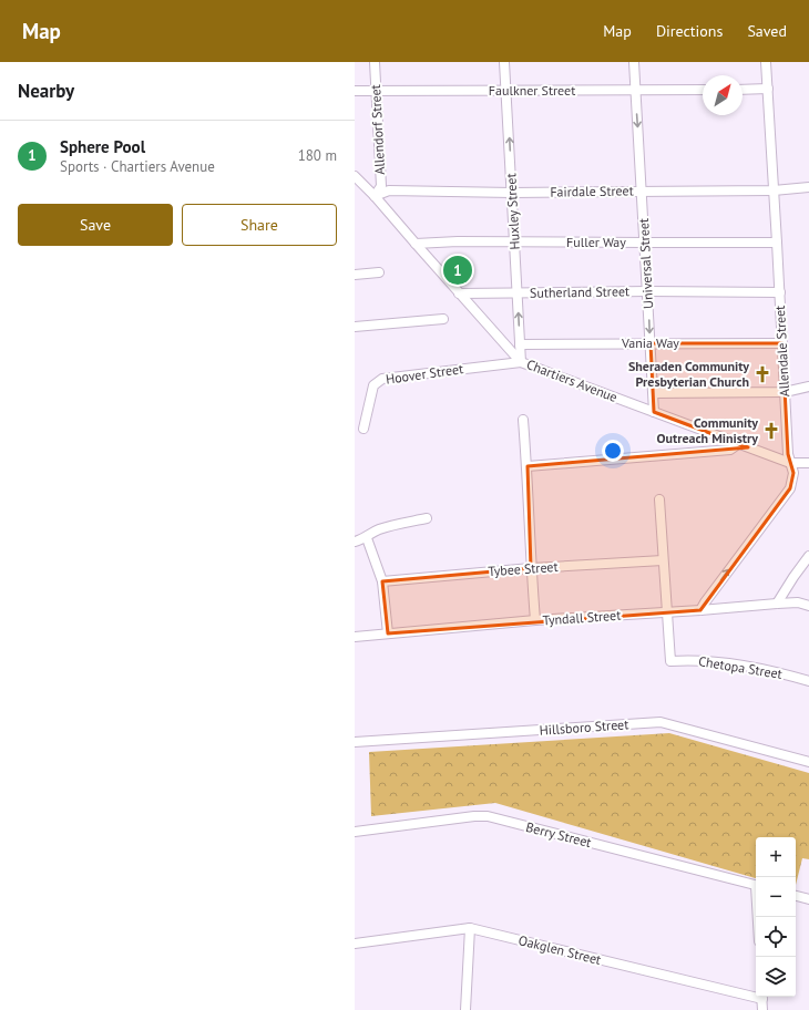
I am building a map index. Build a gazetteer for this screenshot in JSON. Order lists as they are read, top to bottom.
{
  "streets": {
    "street": [
      "Faulkner Street",
      "Allendorf Street",
      "Fairdale Street",
      "Huxley Street",
      "Fuller Way",
      "Universal Street",
      "Sutherland Street",
      "Vania Way",
      "Allendale Street",
      "Hoover Street",
      "Chartiers Avenue",
      "Tybee Street",
      "Tyndall Street",
      "Chetopa Street",
      "Hillsboro Street",
      "Berry Street",
      "Oakglen Street"
    ]
  },
  "crossings": [
    ["Faulkner Street", "Allendorf Street"],
    ["Faulkner Street", "Huxley Street"],
    ["Faulkner Street", "Universal Street"],
    ["Allendorf Street", "Fairdale Street"],
    ["Allendorf Street", "Chartiers Avenue"],
    ["Fairdale Street", "Huxley Street"],
    ["Fairdale Street", "Universal Street"],
    ["Fairdale Street", "Allendale Street"],
    ["Fairdale Street", "Chartiers Avenue"],
    ["Huxley Street", "Fuller Way"],
    ["Huxley Street", "Sutherland Street"],
    ["Huxley Street", "Vania Way"],
    ["Huxley Street", "Hoover Street"],
    ["Huxley Street", "Chartiers Avenue"],
    ["Fuller Way", "Universal Street"],
    ["Fuller Way", "Allendale Street"],
    ["Fuller Way", "Chartiers Avenue"],
    ["Universal Street", "Sutherland Street"],
    ["Universal Street", "Vania Way"],
    ["Universal Street", "Chartiers Avenue"],
    ["Sutherland Street", "Allendale Street"],
    ["Sutherland Street", "Chartiers Avenue"],
    ["Vania Way", "Allendale Street"],
    ["Allendale Street", "Chartiers Avenue"],
    ["Allendale Street", "Tyndall Street"],
    ["Hoover Street", "Chartiers Avenue"],
    ["Tyndall Street", "Chetopa Street"]
  ],
  "one_way": ["Huxley Street", "Universal Street"],
  "places": {
    "church": ["Sheraden Community Presbyterian Church", "Community Outreach Ministry"]
  },
  "north": "top right",
  "page": {
    "header": "Map",
    "nav": ["Map", "Directions", "Saved"],
    "heading": "Nearby",
    "list": [
      {
        "mark": "1",
        "name": "Sphere Pool",
        "note": "Sports · Chartiers Avenue",
        "value": "180 m"
      }
    ],
    "buttons": ["Save", "Share"],
    "pins": "1",
    "map_buttons": ["+", "−"]
  }
}
